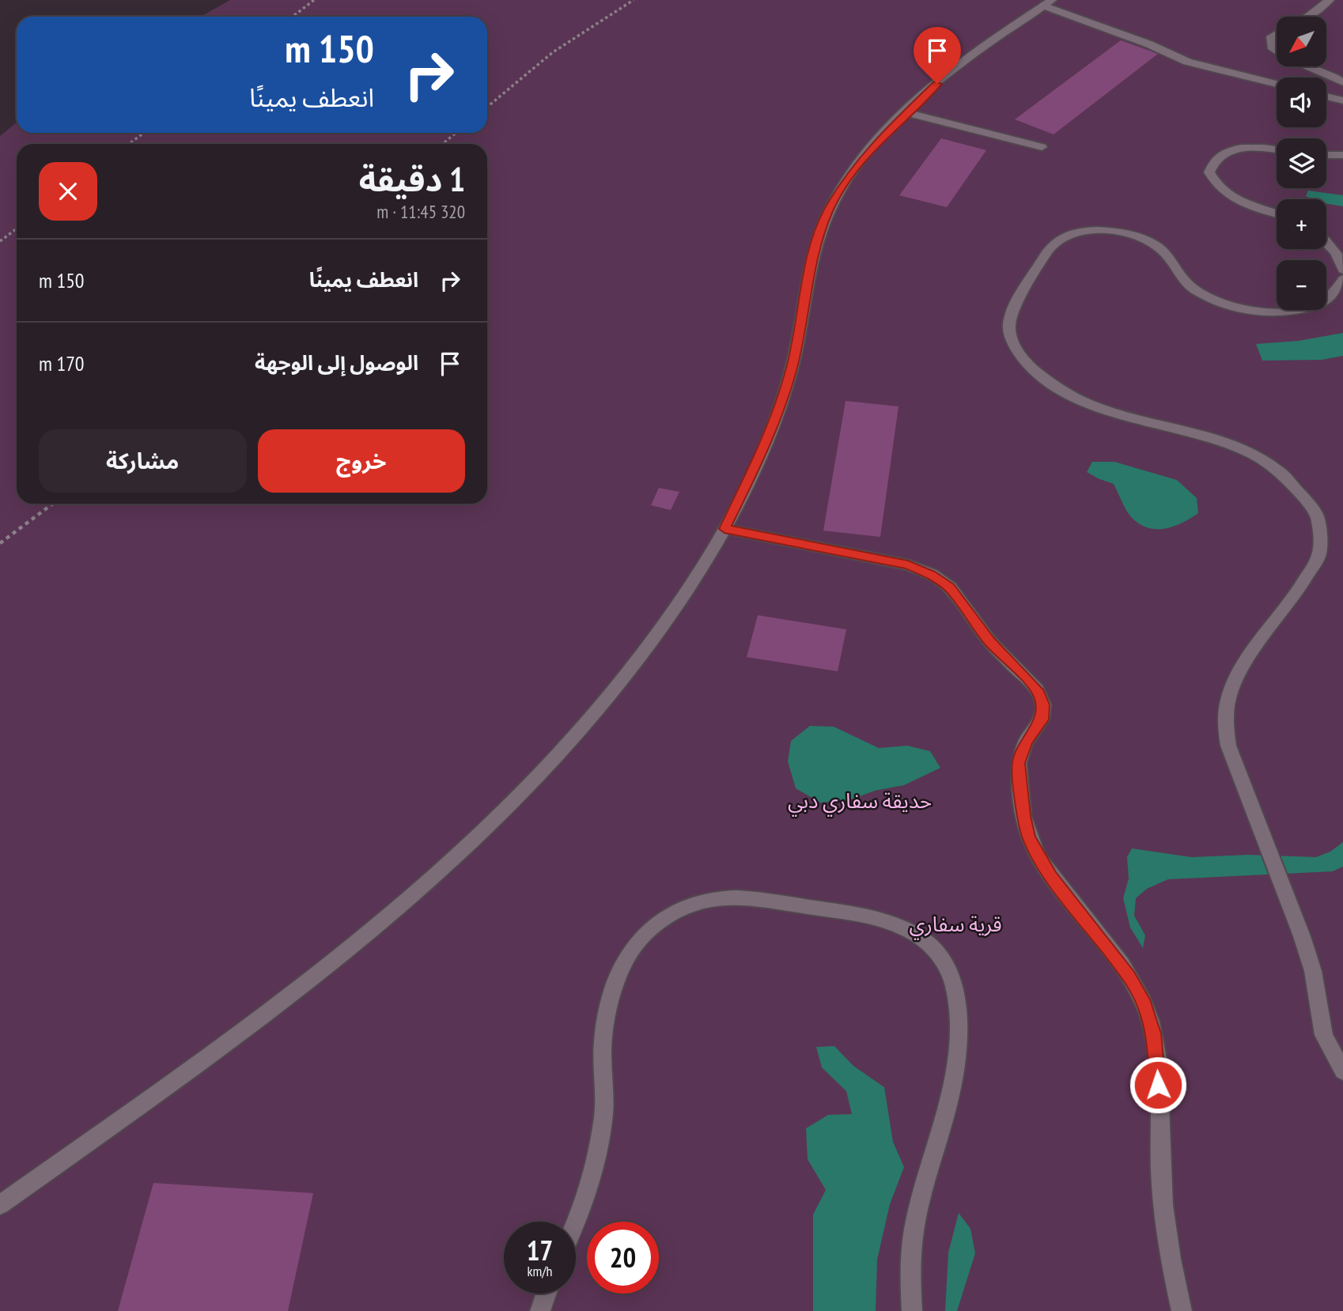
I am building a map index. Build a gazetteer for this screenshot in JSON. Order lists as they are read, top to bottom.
{
  "parks": ["حديقة سفاري دبي", "قرية سفاري"],
  "north": "bottom left",
  "page": {
    "map_buttons": ["+", "−"],
    "turn": ["150 m", "انعطف يمينًا"],
    "heading": ["1 دقيقة", "320 m · 11:45"],
    "list": [
      {
        "name": "انعطف يمينًا",
        "value": "150 m"
      },
      {
        "name": "الوصول إلى الوجهة",
        "value": "170 m"
      }
    ],
    "buttons": ["خروج", "مشاركة"],
    "speed": "17 km/h",
    "limit": "20"
  }
}
